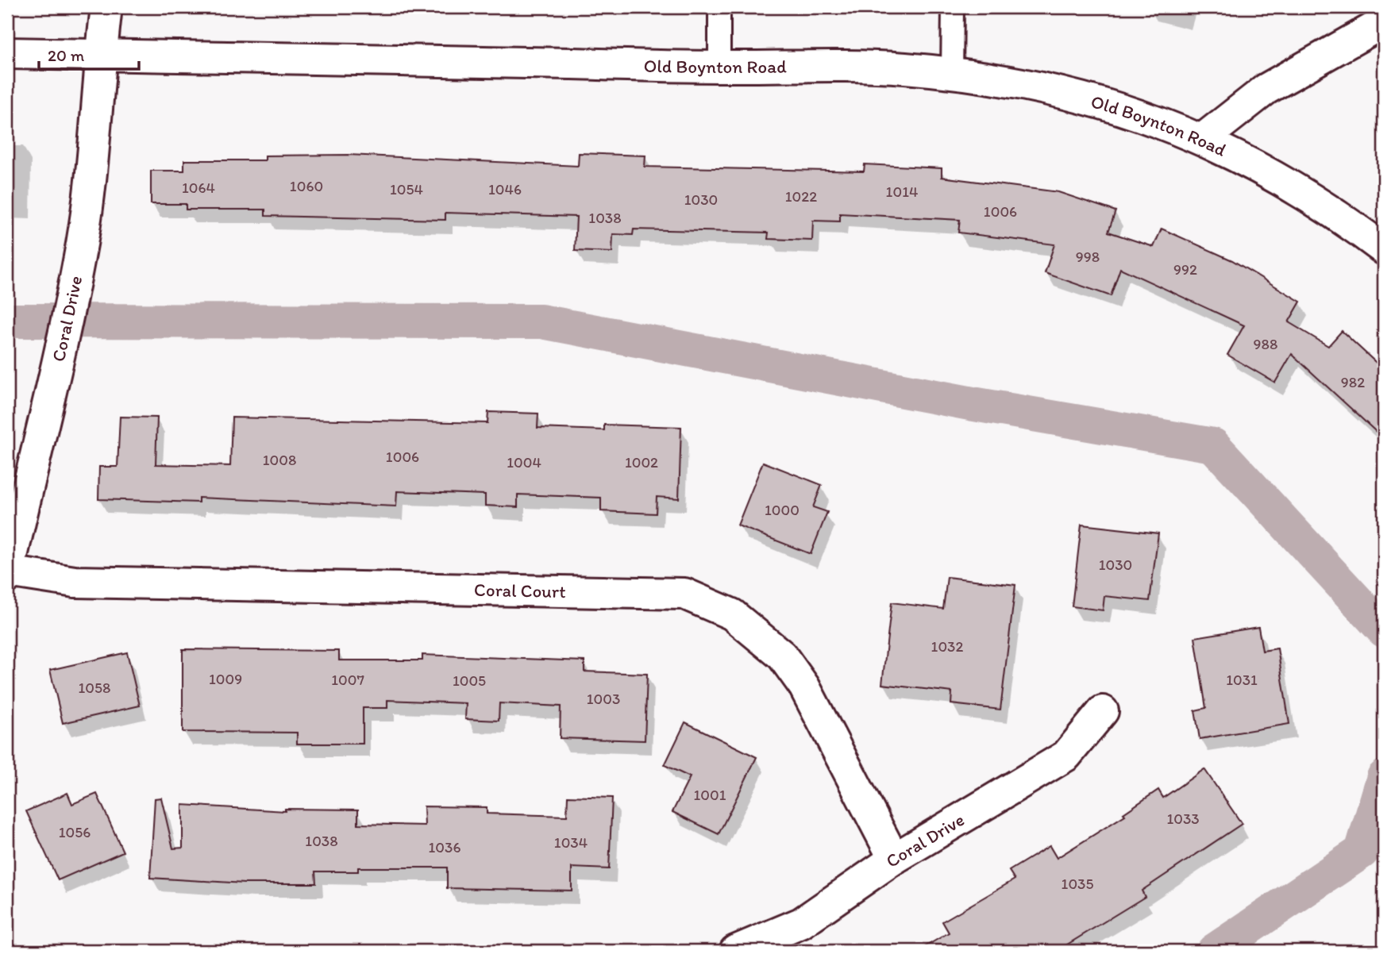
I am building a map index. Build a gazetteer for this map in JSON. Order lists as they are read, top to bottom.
{
  "streets": {
    "street": ["Old Boynton Road", "Coral Drive", "Coral Court"]
  },
  "crossings": [
    ["Old Boynton Road", "Coral Drive"],
    ["Coral Drive", "Coral Court"]
  ],
  "house_numbers": [
    "1060",
    "1064",
    "1054",
    "1046",
    "1014",
    "1022",
    "1030",
    "1006",
    "1038",
    "998",
    "992",
    "988",
    "982",
    "1006",
    "1008",
    "1004",
    "1002",
    "1000",
    "1030",
    "1032",
    "1009",
    "1007",
    "1031",
    "1005",
    "1058",
    "1003",
    "1001",
    "1033",
    "1056",
    "1038",
    "1034",
    "1036",
    "1035"
  ],
  "scale_bar": "20 m"
}
